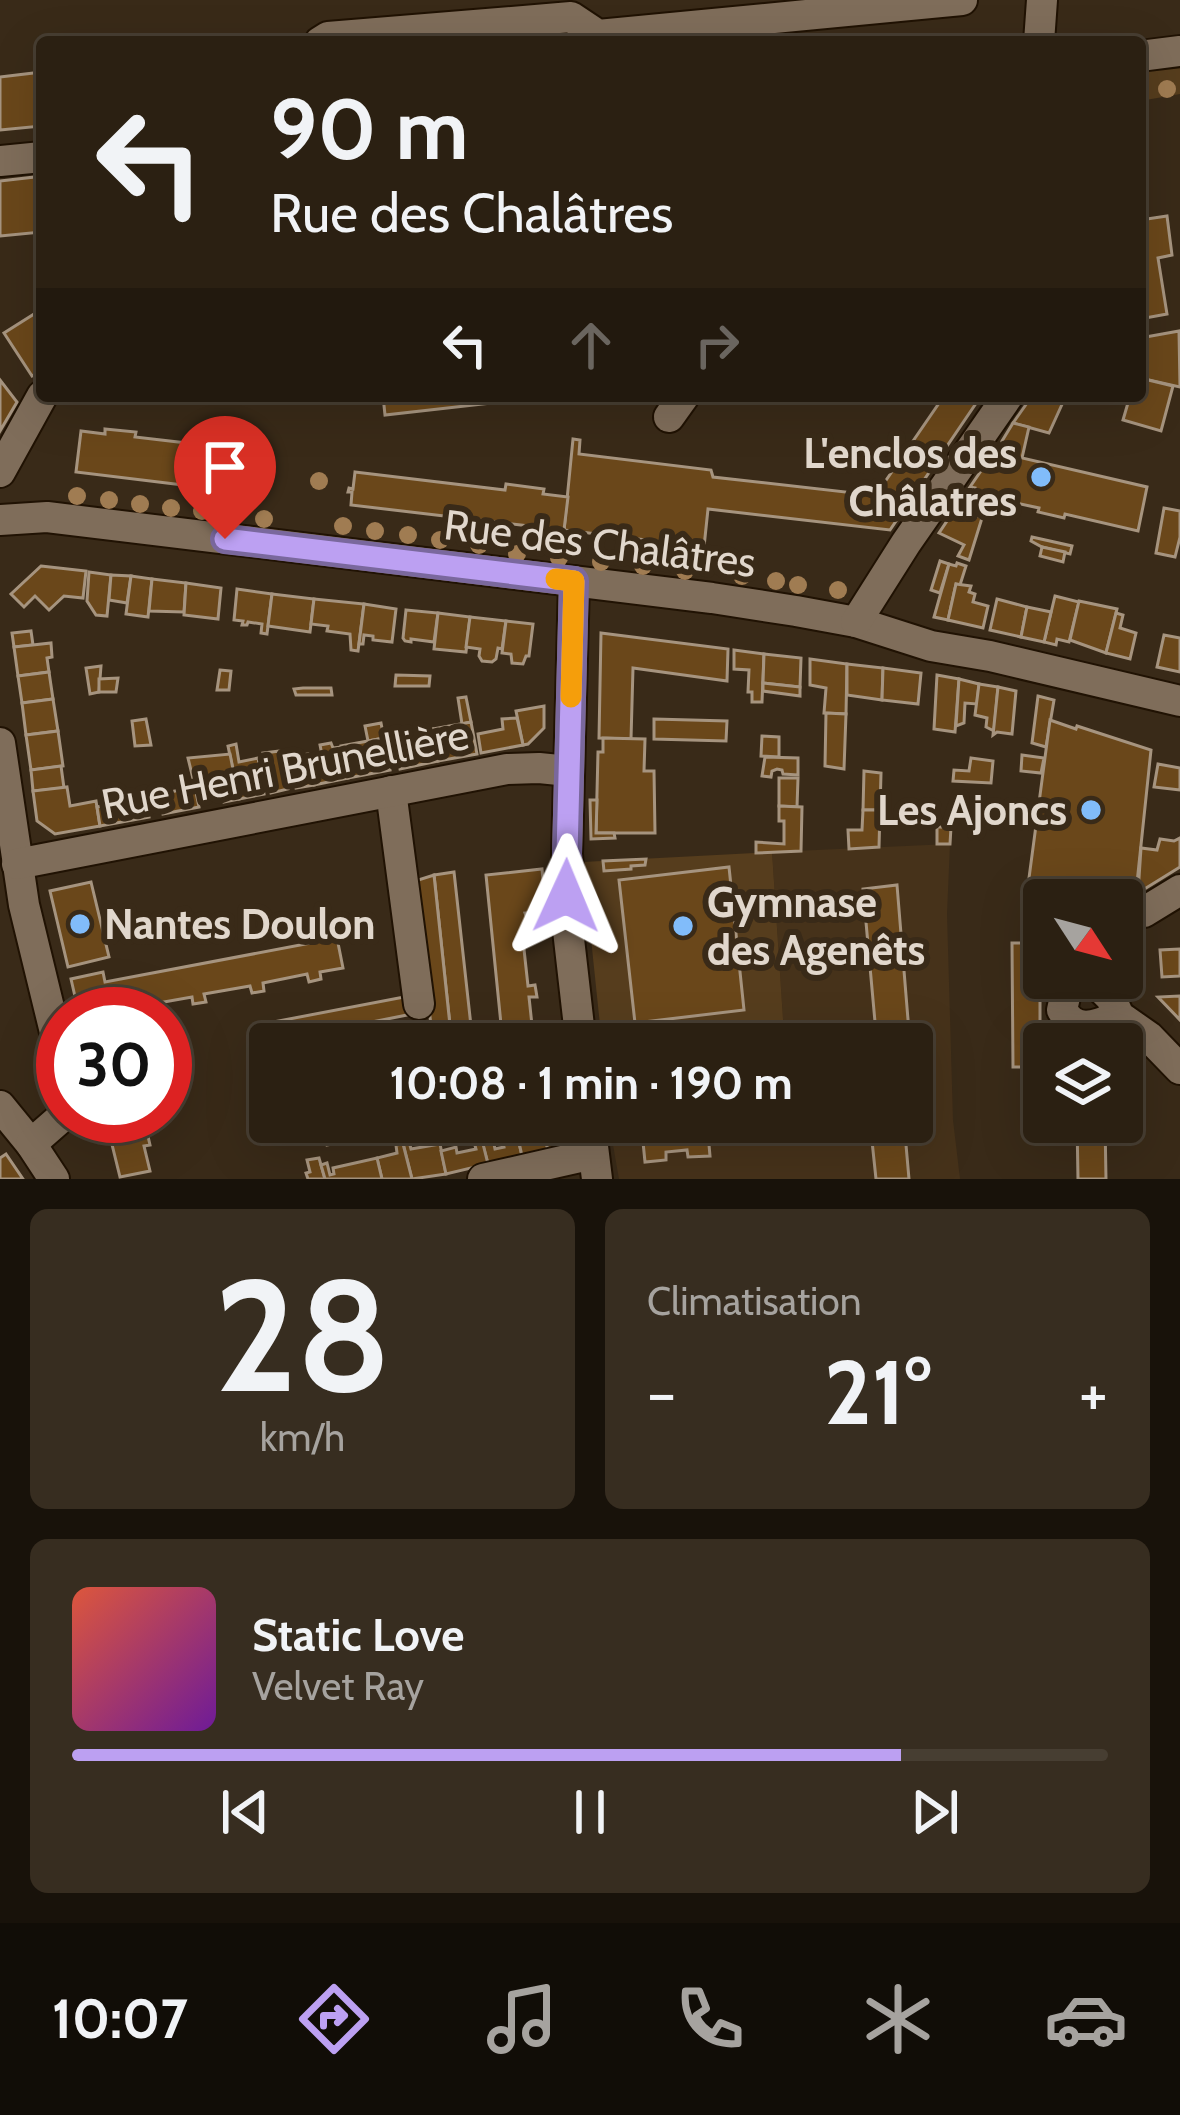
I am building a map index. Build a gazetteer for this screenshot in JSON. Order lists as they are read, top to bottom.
{
  "streets": {
    "street": ["Rue des Chalâtres", "Rue Henri Brunellière"]
  },
  "places": [
    "L'enclos des Châlatres",
    "Les Ajoncs",
    "Nantes Doulon",
    "Gymnase des Agenêts"
  ],
  "north": "bottom right",
  "page": {
    "turn": ["90 m", "Rue des Chalâtres"],
    "limit": "30",
    "trip": "10:08 · 1 min · 190 m",
    "tile": [
      ["28", "km/h"],
      "Climatisation"
    ],
    "heat": ["−", "21°", "+"],
    "song": ["Static Love", "Velvet Ray"],
    "tabs": "10:07"
  }
}
